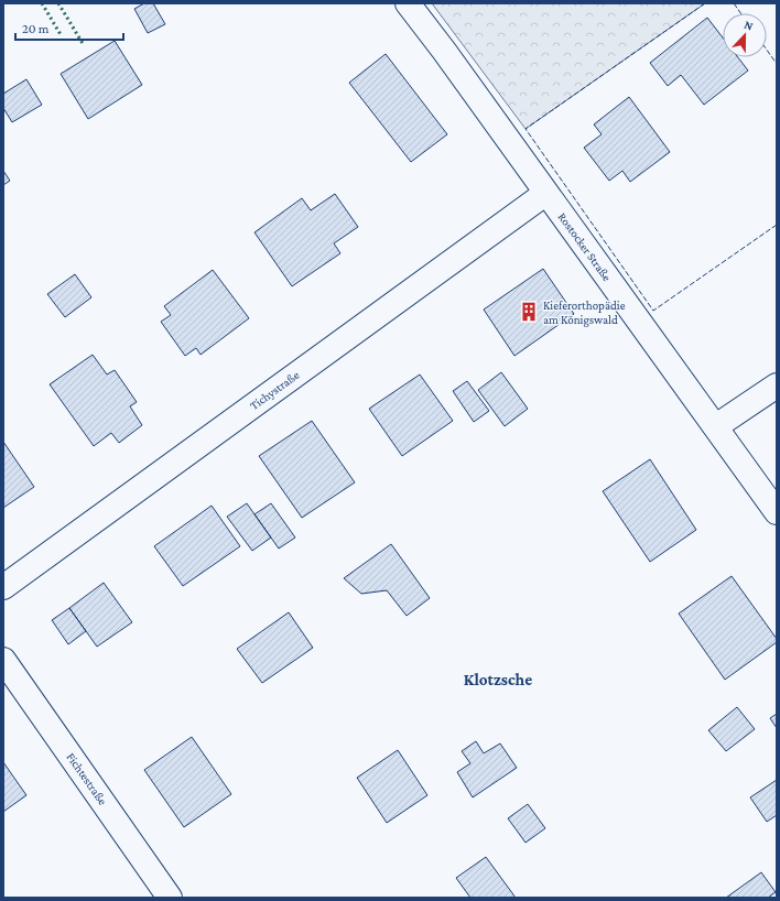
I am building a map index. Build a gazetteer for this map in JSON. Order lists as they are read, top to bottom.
{
  "streets": {
    "street": ["Rostocker Straße", "Tichystraße", "Fichtestraße"]
  },
  "crossings": [
    ["Rostocker Straße", "Tichystraße"]
  ],
  "districts": ["Klotzsche"],
  "places": {
    "building": ["Kieferorthopädie am Königswald"]
  },
  "scale_bar": "20 m",
  "north": "top"
}
